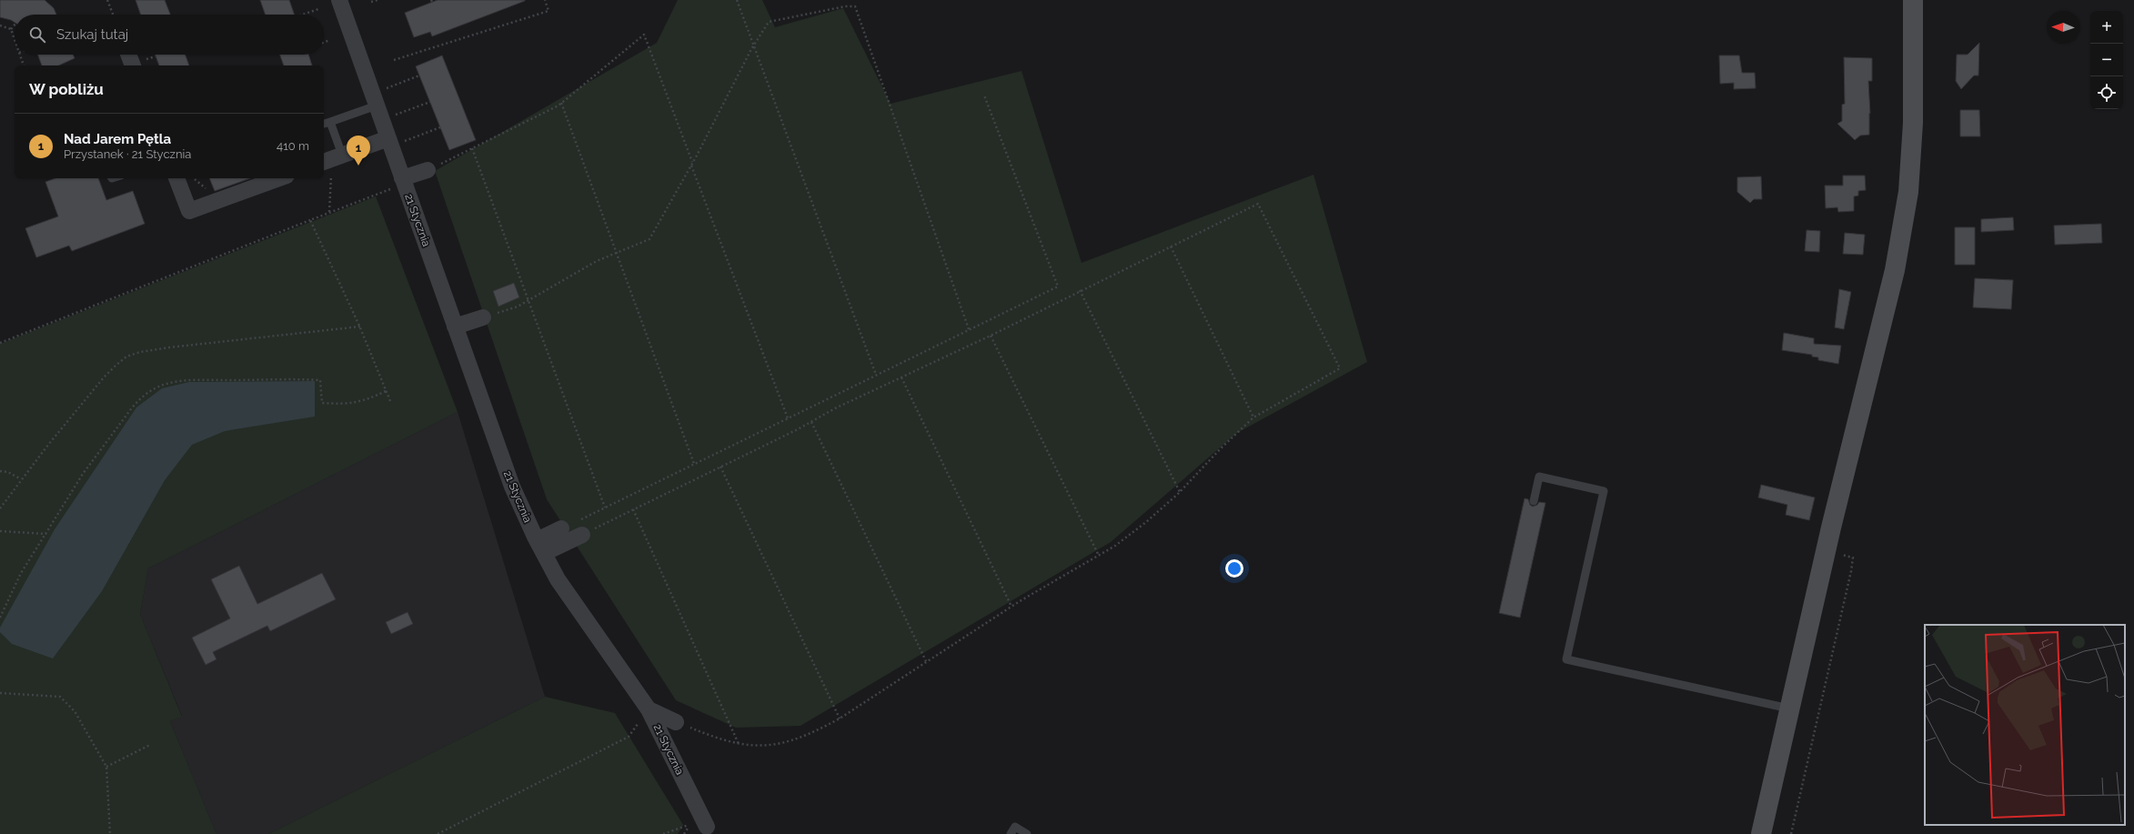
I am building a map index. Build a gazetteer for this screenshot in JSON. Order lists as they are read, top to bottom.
{
  "streets": {
    "street": ["21 Stycznia"]
  },
  "north": "left",
  "page": {
    "map_buttons": ["+", "−"],
    "search": "Szukaj tutaj",
    "heading": "W pobliżu",
    "list": [
      {
        "mark": "1",
        "name": "Nad Jarem Pętla",
        "note": "Przystanek · 21 Stycznia",
        "value": "410 m"
      }
    ],
    "pins": "1"
  }
}
